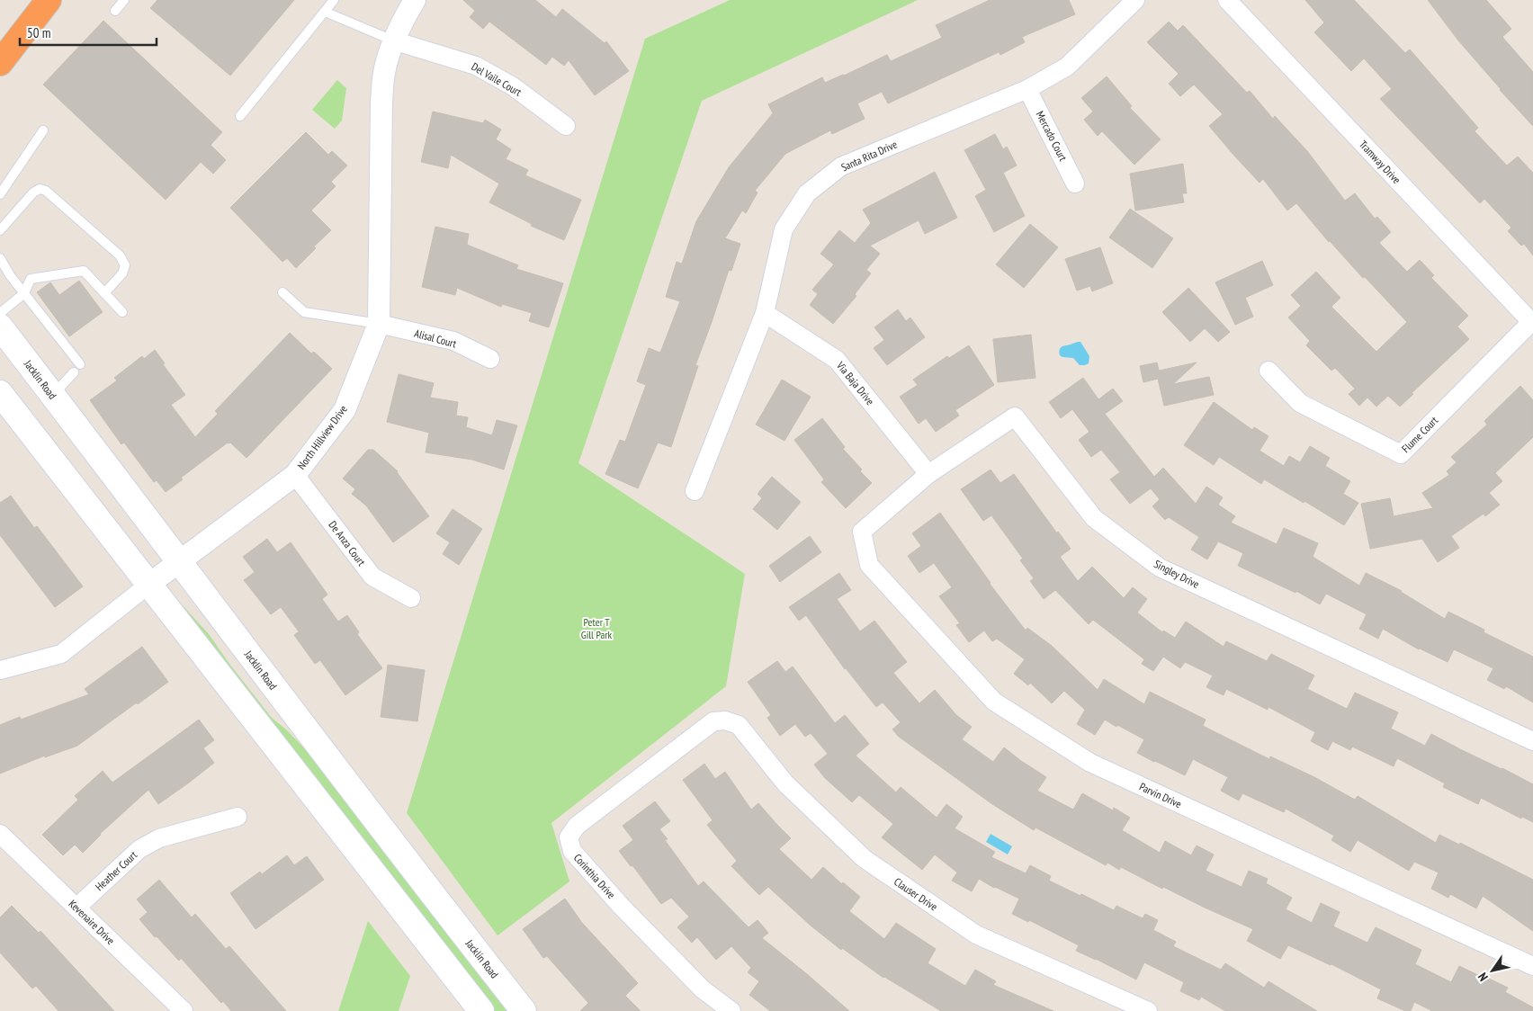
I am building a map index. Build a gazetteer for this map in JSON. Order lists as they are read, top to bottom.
{
  "streets": {
    "main road": ["Jacklin Road"],
    "street": [
      "Del Vaile Court",
      "Mercado Court",
      "Santa Rita Drive",
      "Tramway Drive",
      "Alisal Court",
      "Via Baja Drive",
      "Flume Court",
      "North Hillview Drive",
      "De Anza Court",
      "Singley Drive",
      "Parvin Drive",
      "Heather Court",
      "Corinthia Drive",
      "Clauser Drive",
      "Kevenaire Drive"
    ]
  },
  "crossings": [
    ["Del Vaile Court", "North Hillview Drive"],
    ["Mercado Court", "Santa Rita Drive"],
    ["Santa Rita Drive", "Via Baja Drive"],
    ["Tramway Drive", "Flume Court"],
    ["Alisal Court", "North Hillview Drive"],
    ["Jacklin Road", "North Hillview Drive"],
    ["Via Baja Drive", "Singley Drive"],
    ["North Hillview Drive", "De Anza Court"],
    ["Singley Drive", "Parvin Drive"],
    ["Heather Court", "Kevenaire Drive"],
    ["Corinthia Drive", "Clauser Drive"]
  ],
  "parks": ["Peter T Gill Park"],
  "scale_bar": "50 m",
  "north": "bottom left"
}
